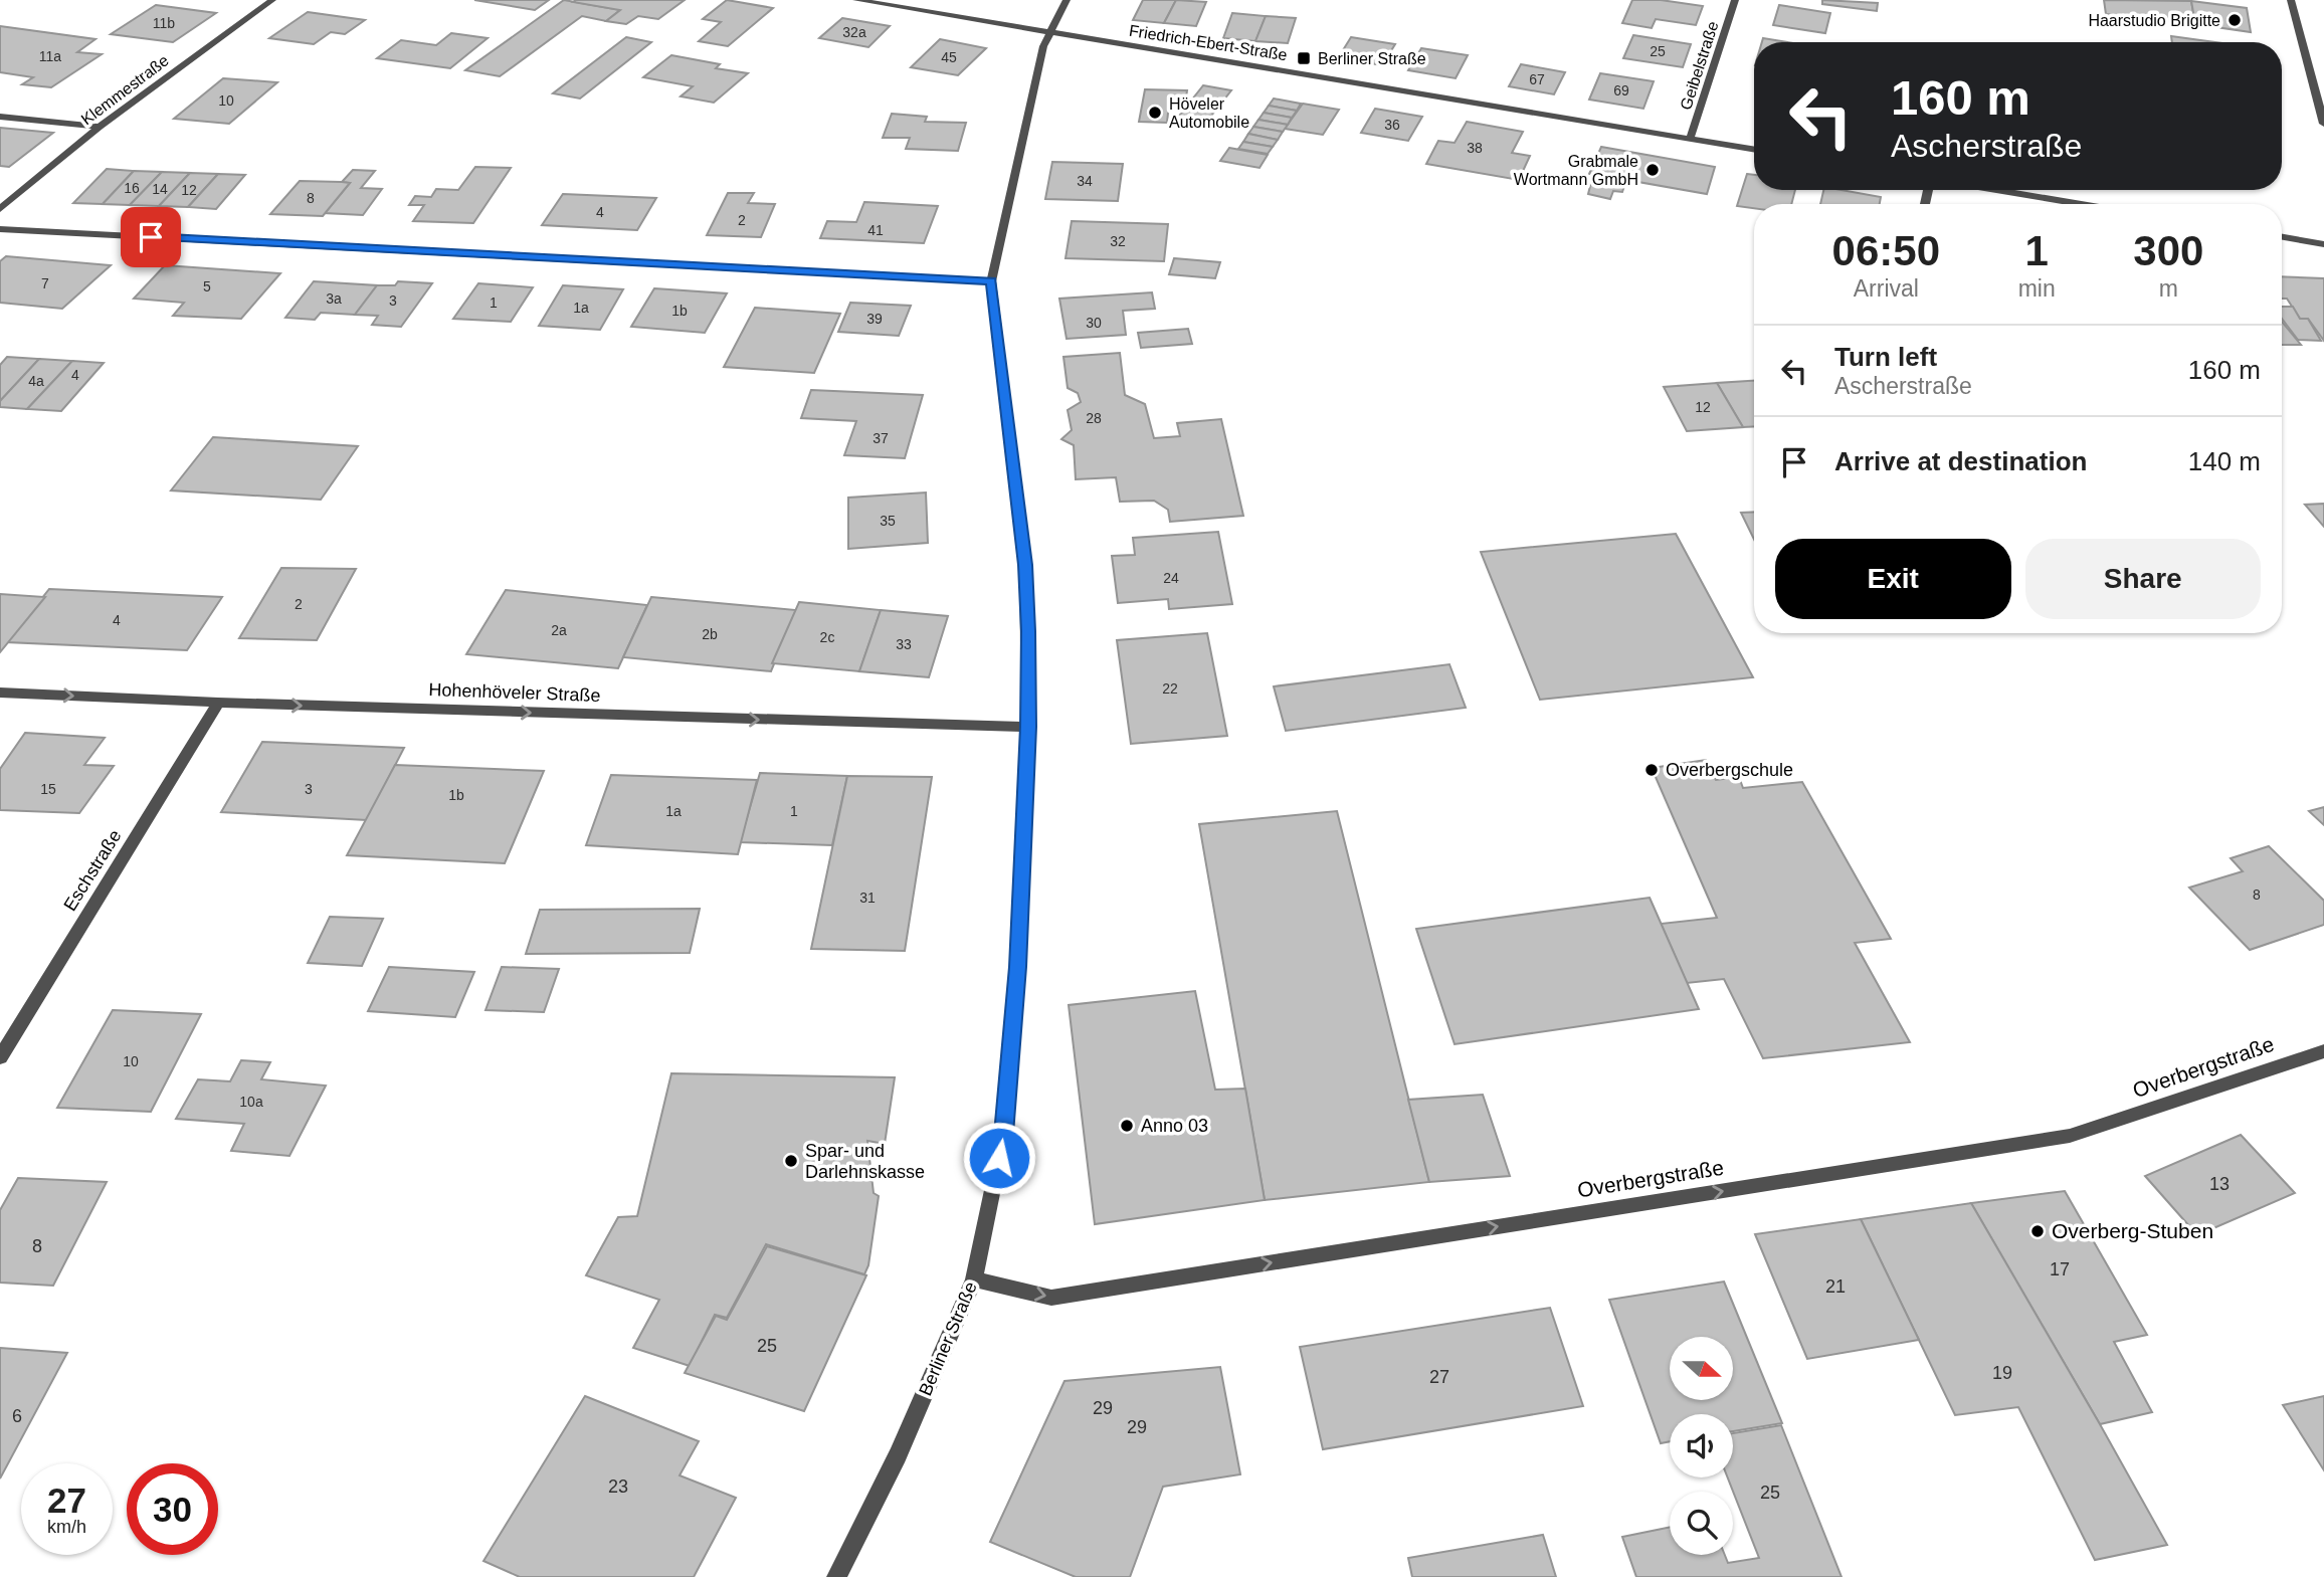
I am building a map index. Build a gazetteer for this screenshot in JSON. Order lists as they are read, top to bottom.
{
  "streets": {
    "street": [
      "Friedrich-Ebert-Straße",
      "Geibelstraße",
      "Klemmestraße",
      "Hohenhöveler Straße",
      "Eschstraße",
      "Overbergstraße",
      "Berliner Straße"
    ]
  },
  "crossings": [
    ["Friedrich-Ebert-Straße", "Geibelstraße"],
    ["Friedrich-Ebert-Straße", "Berliner Straße"],
    ["Hohenhöveler Straße", "Eschstraße"],
    ["Hohenhöveler Straße", "Berliner Straße"],
    ["Overbergstraße", "Berliner Straße"]
  ],
  "one_way": ["Hohenhöveler Straße", "Overbergstraße"],
  "places": {
    "other": [
      "Haarstudio Brigitte",
      "Höveler Automobile",
      "Grabmale Wortmann GmbH",
      "Overbergschule",
      "Anno 03",
      "Spar- und Darlehnskasse",
      "Overberg-Stuben"
    ],
    "transit": ["Berliner Straße"]
  },
  "house_numbers": [
    "11b",
    "32a",
    "25",
    "11a",
    "45",
    "67",
    "69",
    "10",
    "36",
    "38",
    "34",
    "16",
    "14",
    "12",
    "8",
    "4",
    "2",
    "41",
    "32",
    "7",
    "5",
    "3a",
    "3",
    "1",
    "1a",
    "1b",
    "39",
    "30",
    "4",
    "4a",
    "12",
    "28",
    "37",
    "35",
    "24",
    "2",
    "4",
    "2a",
    "2b",
    "2c",
    "33",
    "22",
    "15",
    "3",
    "1b",
    "1a",
    "1",
    "8",
    "31",
    "10",
    "10a",
    "13",
    "8",
    "17",
    "21",
    "25",
    "19",
    "27",
    "29",
    "6",
    "29",
    "23",
    "25"
  ],
  "north": "right",
  "page": {
    "turn": ["160 m", "Ascherstraße"],
    "eta": [
      "06:50",
      "Arrival",
      "1",
      "min",
      "300",
      "m"
    ],
    "list": [
      {
        "name": "Turn left",
        "note": "Ascherstraße",
        "value": "160 m"
      },
      {
        "name": "Arrive at destination",
        "value": "140 m"
      }
    ],
    "buttons": ["Exit", "Share"],
    "speed": "27 km/h",
    "limit": "30"
  }
}
